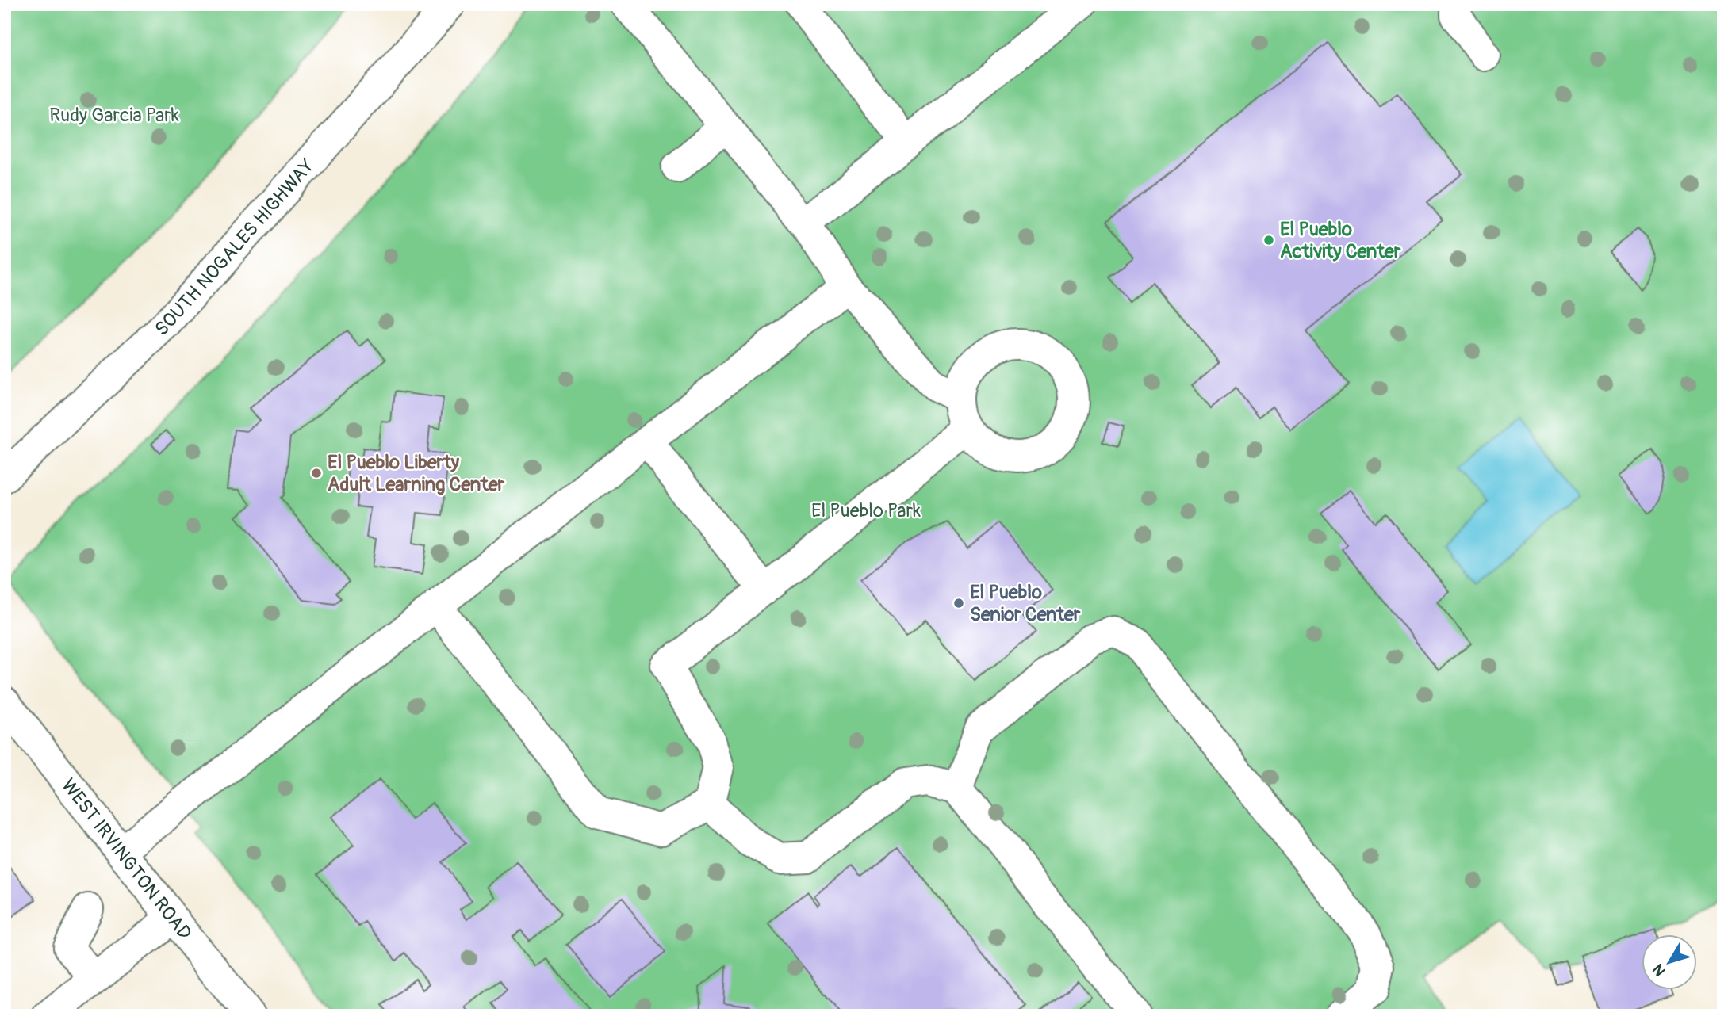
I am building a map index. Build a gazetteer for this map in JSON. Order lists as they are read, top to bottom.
{
  "streets": {
    "main road": ["SOUTH NOGALES HIGHWAY", "WEST IRVINGTON ROAD"]
  },
  "parks": ["Rudy Garcia Park", "El Pueblo Park"],
  "places": ["El Pueblo Activity Center", "El Pueblo Liberty Adult Learning Center", "El Pueblo Senior Center"],
  "north": "bottom left"
}
